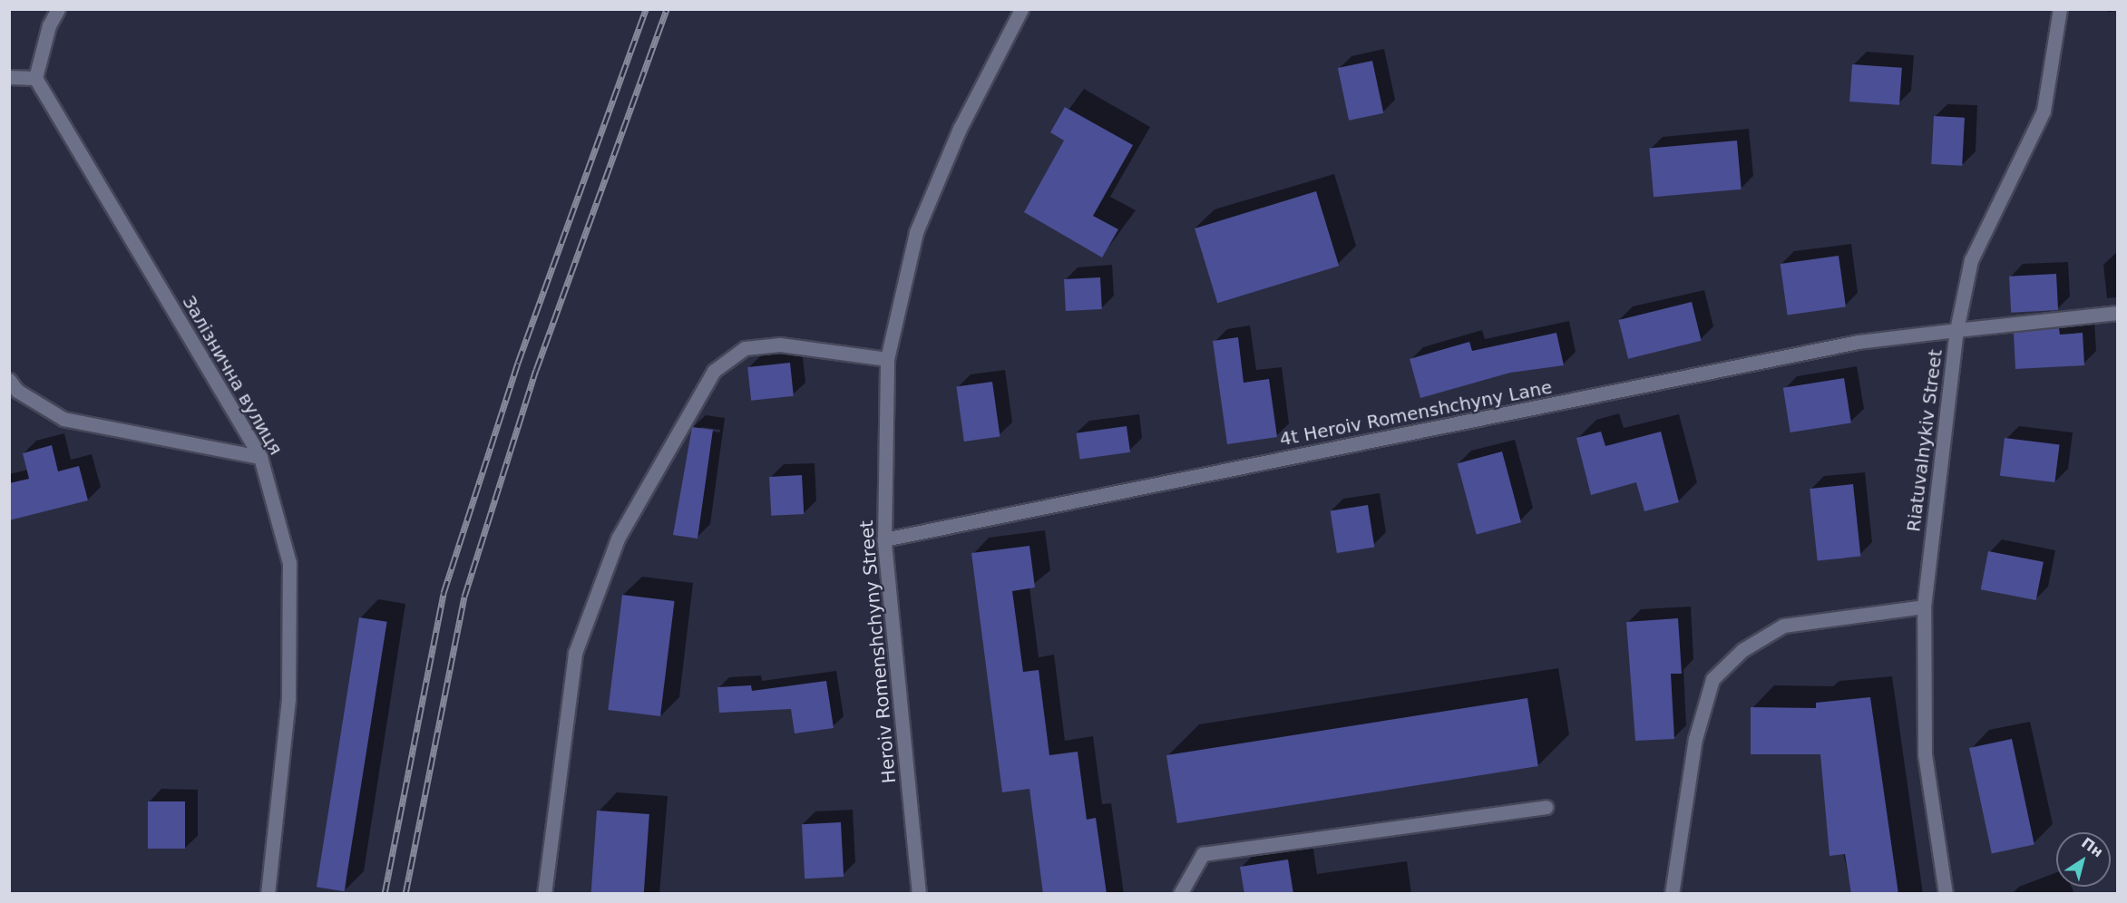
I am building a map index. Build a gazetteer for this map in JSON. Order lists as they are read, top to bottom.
{
  "streets": {
    "street": [
      "Залізнична вулиця",
      "4t Heroiv Romenshchyny Lane",
      "Riatuvalnykiv Street",
      "Heroiv Romenshchyny Street"
    ]
  },
  "crossings": [
    ["4t Heroiv Romenshchyny Lane", "Riatuvalnykiv Street"],
    ["4t Heroiv Romenshchyny Lane", "Heroiv Romenshchyny Street"]
  ],
  "north": "top right"
}
